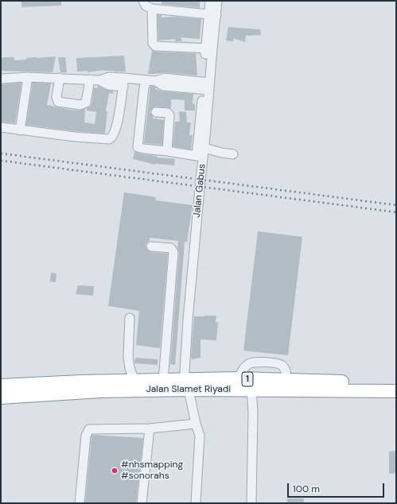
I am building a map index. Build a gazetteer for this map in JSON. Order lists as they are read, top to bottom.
{
  "streets": {
    "highway": ["1", "Jalan Slamet Riyadi"],
    "street": ["Jalan Gabus"]
  },
  "crossings": [
    ["Jalan Gabus", "Jalan Slamet Riyadi"]
  ],
  "places": ["#nhsmapping #sonorahs"],
  "scale_bar": "100 m"
}
